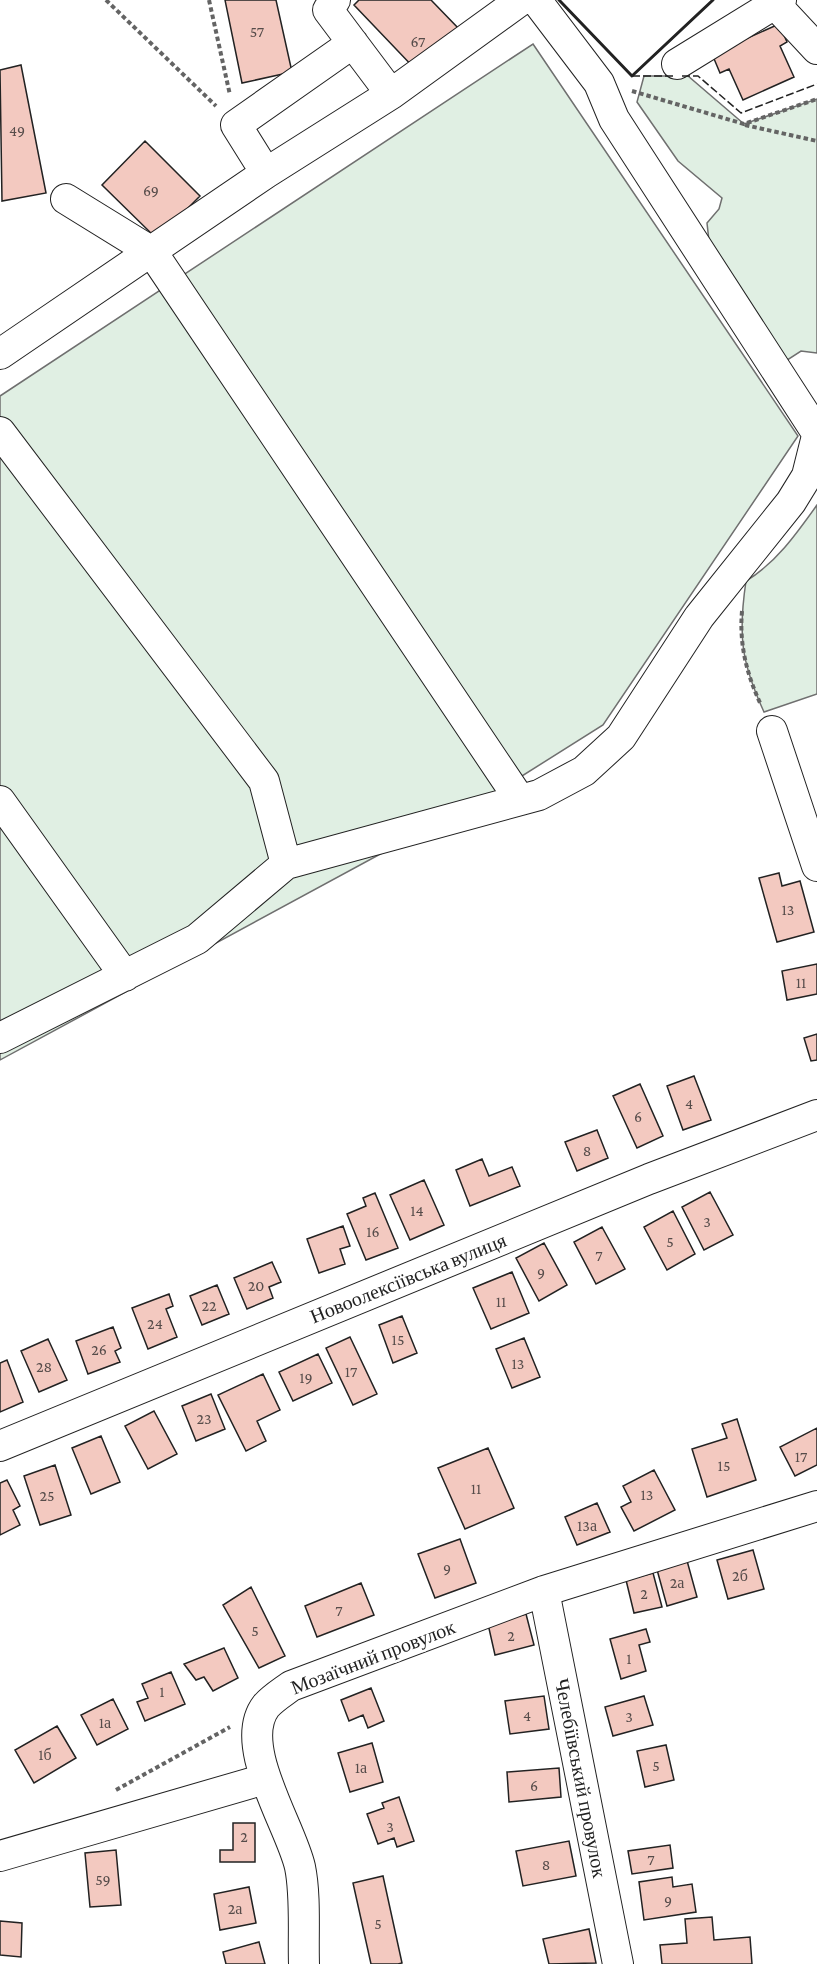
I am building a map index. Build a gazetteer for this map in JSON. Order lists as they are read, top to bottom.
{
  "streets": {
    "street": ["Новоолексіївська вулиця", "Мозаїчний провулок", "Челебіївський провулок"]
  },
  "crossings": [
    ["Мозаїчний провулок", "Челебіївський провулок"]
  ],
  "house_numbers": [
    "57",
    "67",
    "49",
    "69",
    "13",
    "11",
    "4",
    "6",
    "8",
    "14",
    "3",
    "16",
    "5",
    "7",
    "9",
    "20",
    "11",
    "22",
    "24",
    "15",
    "26",
    "13",
    "28",
    "17",
    "19",
    "23",
    "17",
    "15",
    "11",
    "13",
    "25",
    "13а",
    "9",
    "2б",
    "2а",
    "2",
    "7",
    "5",
    "2",
    "1",
    "1",
    "4",
    "3",
    "1а",
    "1б",
    "5",
    "1а",
    "6",
    "3",
    "2",
    "7",
    "8",
    "59",
    "9",
    "2а",
    "5"
  ]
}
